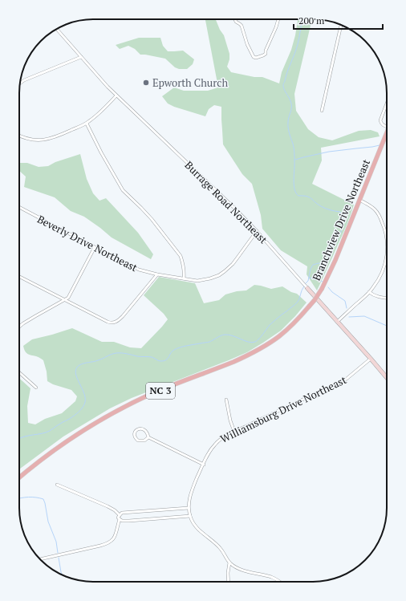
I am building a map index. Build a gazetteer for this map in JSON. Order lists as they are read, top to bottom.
{
  "streets": {
    "main road": ["Branchview Drive Northeast", "NC 3"],
    "street": ["Burrage Road Northeast", "Beverly Drive Northeast", "Williamsburg Drive Northeast"]
  },
  "crossings": [
    ["Burrage Road Northeast", "Beverly Drive Northeast"],
    ["Burrage Road Northeast", "Williamsburg Drive Northeast"]
  ],
  "places": ["Epworth Church"],
  "scale_bar": "200 m"
}
